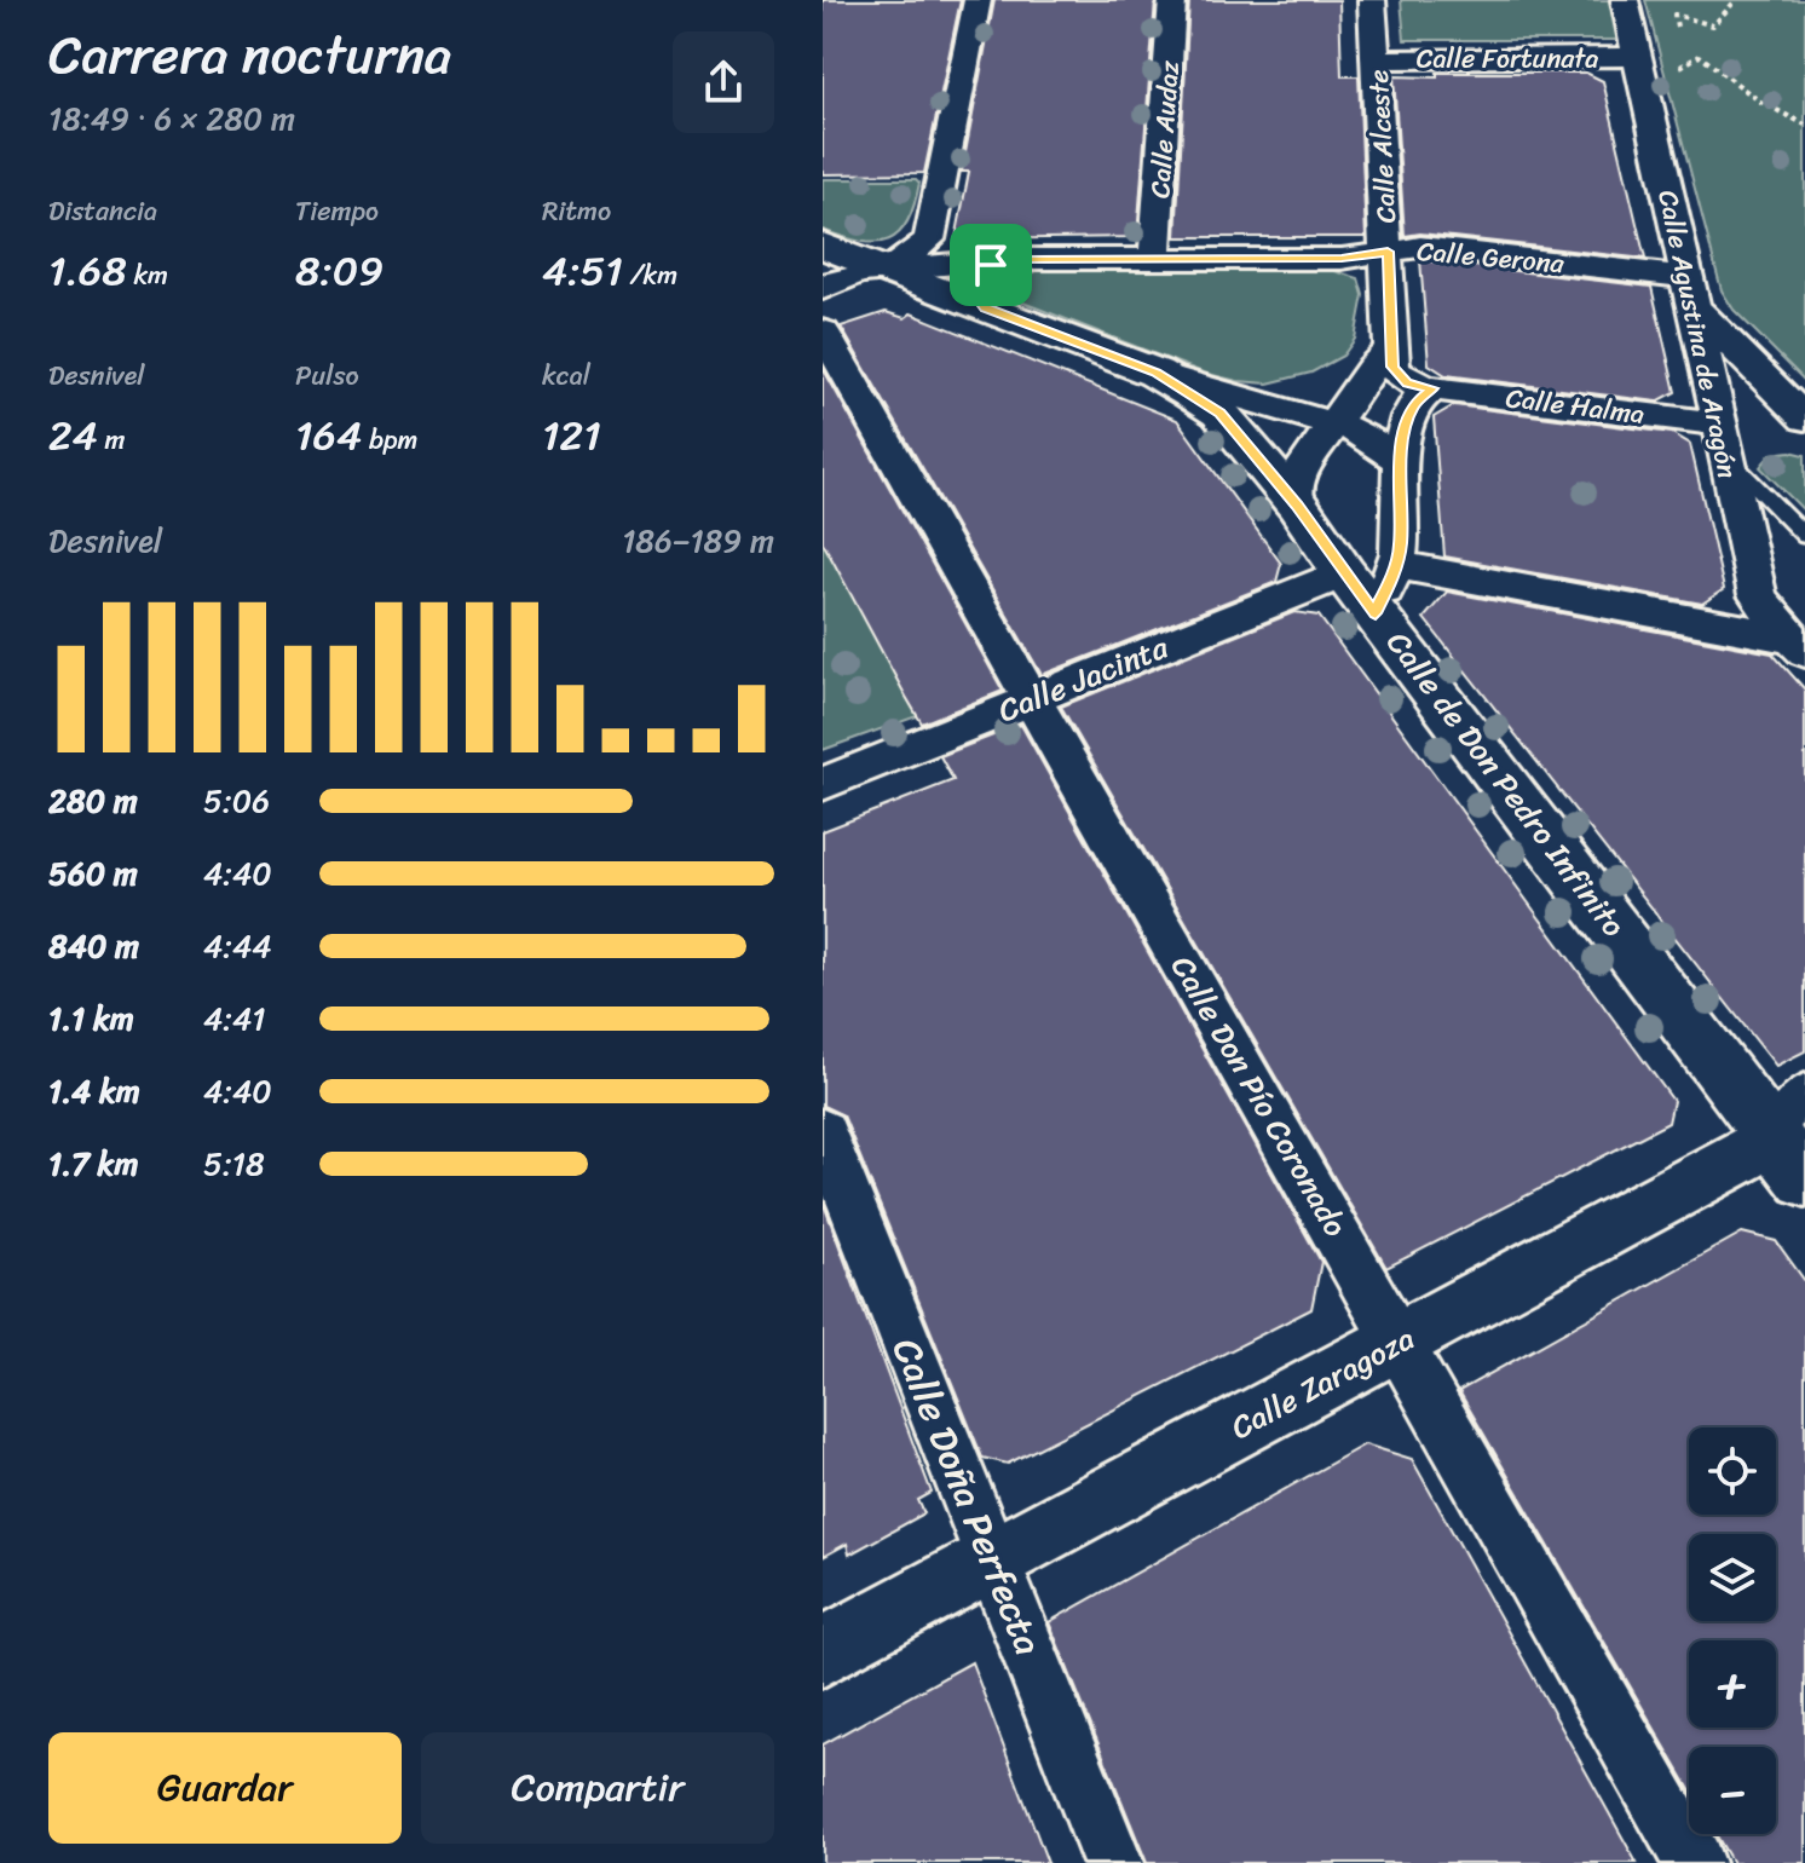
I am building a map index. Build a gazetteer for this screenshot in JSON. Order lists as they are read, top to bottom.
{
  "streets": {
    "street": [
      "Calle Fortunata",
      "Calle Audaz",
      "Calle Alceste",
      "Calle Gerona",
      "Calle Agustina de Aragón",
      "Calle Halma",
      "Calle Jacinta",
      "Calle de Don Pedro Infinito",
      "Calle Don Pío Coronado",
      "Calle Zaragoza",
      "Calle Doña Perfecta"
    ]
  },
  "crossings": [
    ["Calle Fortunata", "Calle Alceste"],
    ["Calle Fortunata", "Calle Agustina de Aragón"],
    ["Calle Audaz", "Calle Gerona"],
    ["Calle Alceste", "Calle Gerona"],
    ["Calle Gerona", "Calle Agustina de Aragón"],
    ["Calle Gerona", "Calle de Don Pedro Infinito"],
    ["Calle Agustina de Aragón", "Calle Halma"],
    ["Calle Jacinta", "Calle de Don Pedro Infinito"],
    ["Calle Jacinta", "Calle Don Pío Coronado"],
    ["Calle de Don Pedro Infinito", "Calle Zaragoza"],
    ["Calle Don Pío Coronado", "Calle Zaragoza"],
    ["Calle Zaragoza", "Calle Doña Perfecta"]
  ],
  "page": {
    "heading": ["Carrera nocturna", "18:49 · 6 × 280 m"],
    "stats": [
      ["Distancia", "1.68 km"],
      ["Tiempo", "8:09"],
      ["Ritmo", "4:51 /km"],
      ["Desnivel", "24 m"],
      ["Pulso", "164 bpm"],
      ["kcal", "121"]
    ],
    "chart": ["Desnivel", "186–189 m"],
    "list": [
      {
        "name": "280 m",
        "note": "5:06"
      },
      {
        "name": "560 m",
        "note": "4:40"
      },
      {
        "name": "840 m",
        "note": "4:44"
      },
      {
        "name": "1.1 km",
        "note": "4:41"
      },
      {
        "name": "1.4 km",
        "note": "4:40"
      },
      {
        "name": "1.7 km",
        "note": "5:18"
      }
    ],
    "map_buttons": ["+", "−"],
    "buttons": ["Guardar", "Compartir"]
  }
}
